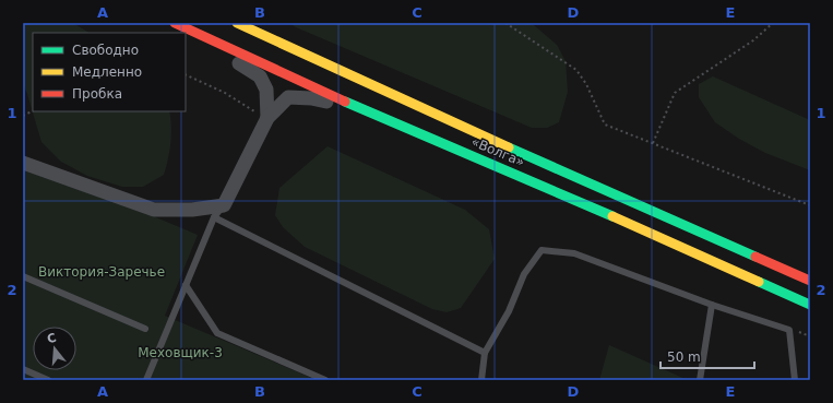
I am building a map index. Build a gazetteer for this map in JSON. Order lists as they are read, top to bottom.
{
  "streets": {
    "highway": ["«Волга»"]
  },
  "parks": ["Виктория-Заречье", "Меховщик-3"],
  "legend": ["Свободно", "Медленно", "Пробка"],
  "scale_bar": "50 m",
  "north": "top",
  "grid": {
    "columns": [
      "A",
      "B",
      "C",
      "D",
      "E"
    ],
    "rows": ["1", "2"]
  }
}
